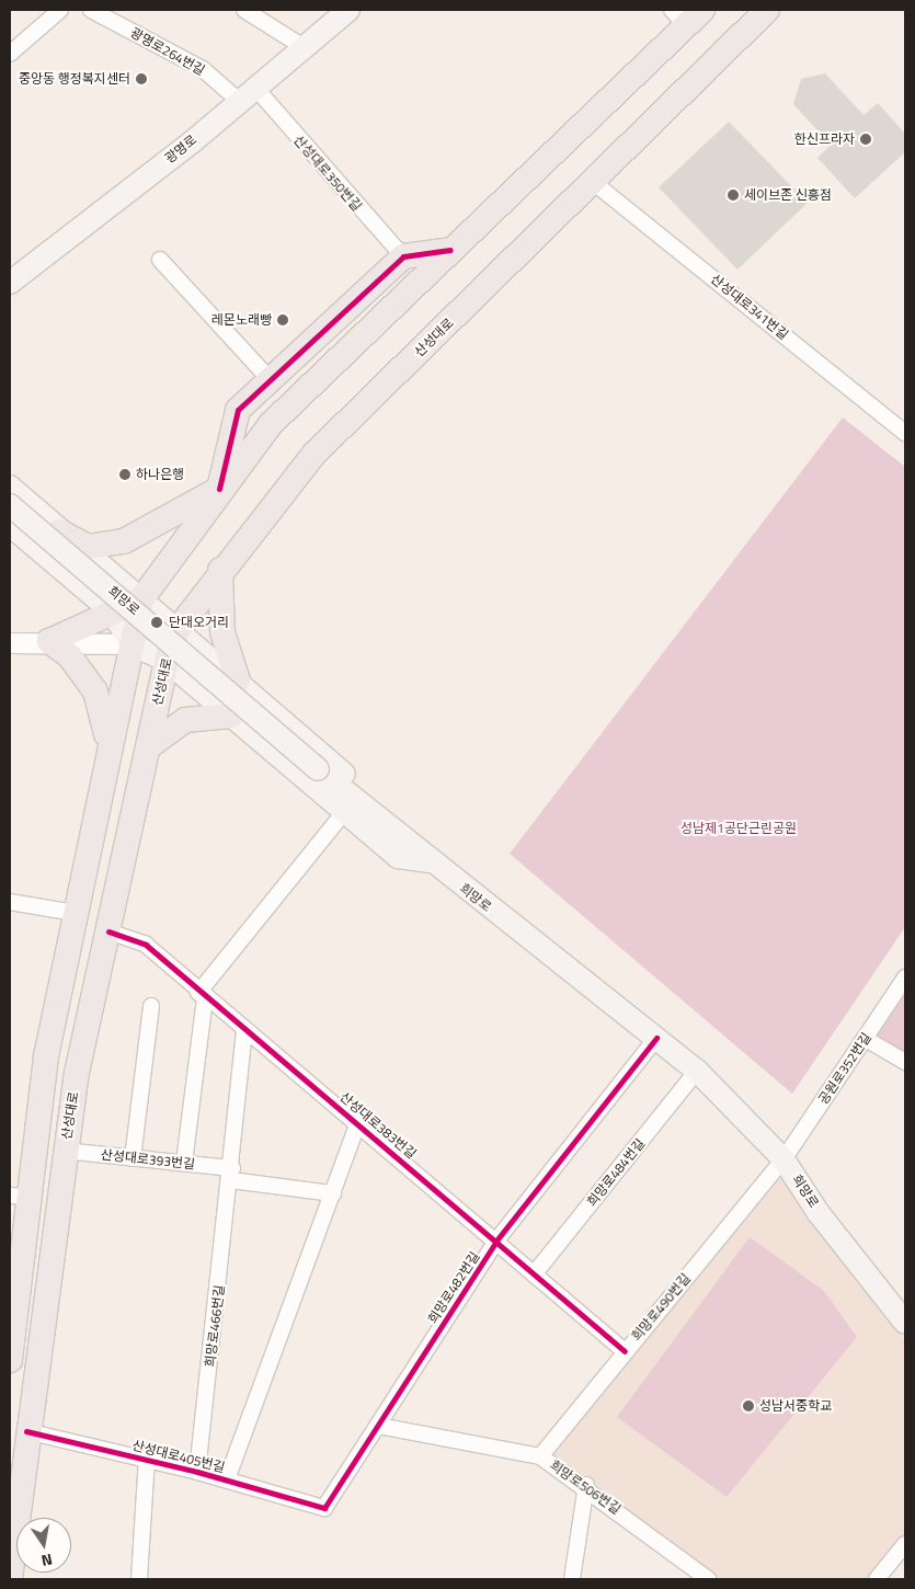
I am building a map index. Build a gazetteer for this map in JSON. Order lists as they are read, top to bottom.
{
  "streets": {
    "main road": ["광명로", "산성대로", "희망로"],
    "street": [
      "광명로264번길",
      "산성대로350번길",
      "산성대로341번길",
      "공원로352번길",
      "산성대로383번길",
      "산성대로393번길",
      "희망로484번길",
      "희망로482번길",
      "희망로490번길",
      "희망로466번길",
      "산성대로405번길",
      "희망로506번길"
    ]
  },
  "crossings": [
    ["광명로264번길", "광명로"],
    ["광명로264번길", "산성대로350번길"],
    ["광명로", "산성대로350번길"],
    ["산성대로341번길", "산성대로"],
    ["산성대로", "산성대로383번길"],
    ["산성대로", "산성대로393번길"],
    ["산성대로", "산성대로405번길"],
    ["희망로", "공원로352번길"],
    ["희망로", "희망로484번길"],
    ["희망로", "희망로482번길"],
    ["희망로", "희망로490번길"],
    ["공원로352번길", "희망로490번길"],
    ["산성대로383번길", "희망로484번길"],
    ["산성대로383번길", "희망로482번길"],
    ["산성대로383번길", "희망로490번길"],
    ["산성대로383번길", "희망로466번길"],
    ["산성대로383번길", "산성대로405번길"],
    ["산성대로393번길", "희망로466번길"],
    ["희망로482번길", "산성대로405번길"],
    ["희망로482번길", "희망로506번길"],
    ["희망로490번길", "희망로506번길"],
    ["희망로466번길", "산성대로405번길"]
  ],
  "parks": ["성남제1공단근린공원"],
  "places": [
    "중앙동 행정복지센터",
    "한신프라자",
    "세이브존 신흥점",
    "레몬노래빵",
    "하나은행",
    "단대오거리",
    "성남서중학교"
  ],
  "north": "bottom"
}
